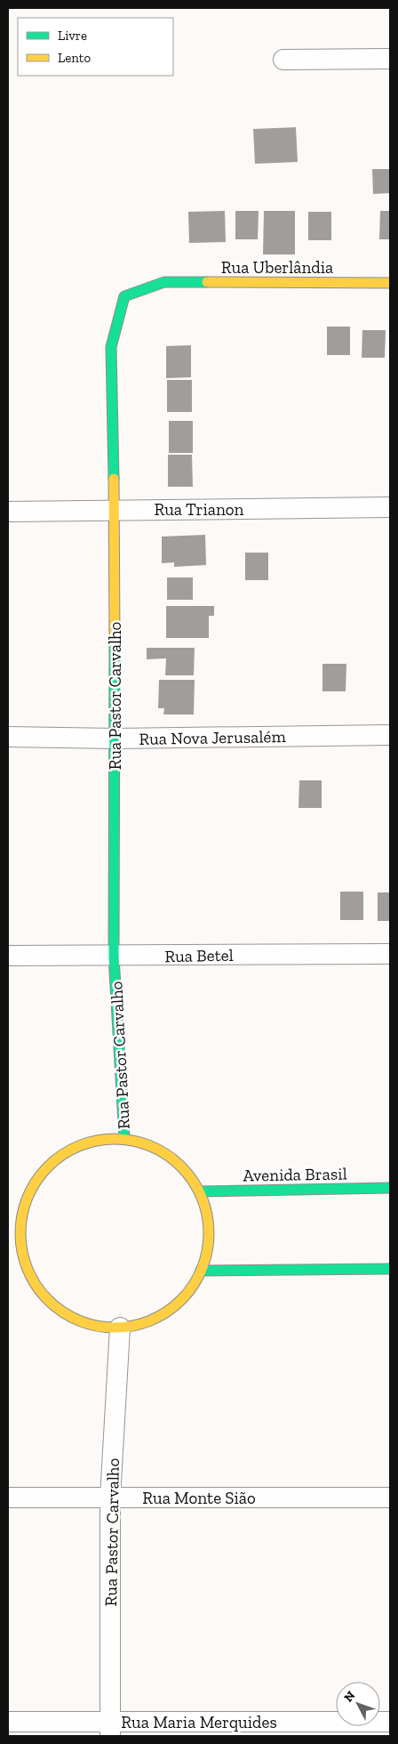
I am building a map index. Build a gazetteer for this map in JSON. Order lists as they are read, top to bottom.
{
  "streets": {
    "street": [
      "Rua Uberlândia",
      "Rua Trianon",
      "Rua Pastor Carvalho",
      "Rua Nova Jerusalém",
      "Rua Betel",
      "Avenida Brasil",
      "Rua Monte Sião",
      "Rua Maria Merquides"
    ]
  },
  "crossings": [
    ["Rua Uberlândia", "Rua Pastor Carvalho"],
    ["Rua Trianon", "Rua Pastor Carvalho"],
    ["Rua Pastor Carvalho", "Rua Nova Jerusalém"],
    ["Rua Pastor Carvalho", "Rua Betel"],
    ["Rua Pastor Carvalho", "Rua Monte Sião"],
    ["Rua Pastor Carvalho", "Rua Maria Merquides"]
  ],
  "legend": ["Livre", "Lento"],
  "north": "top left"
}
